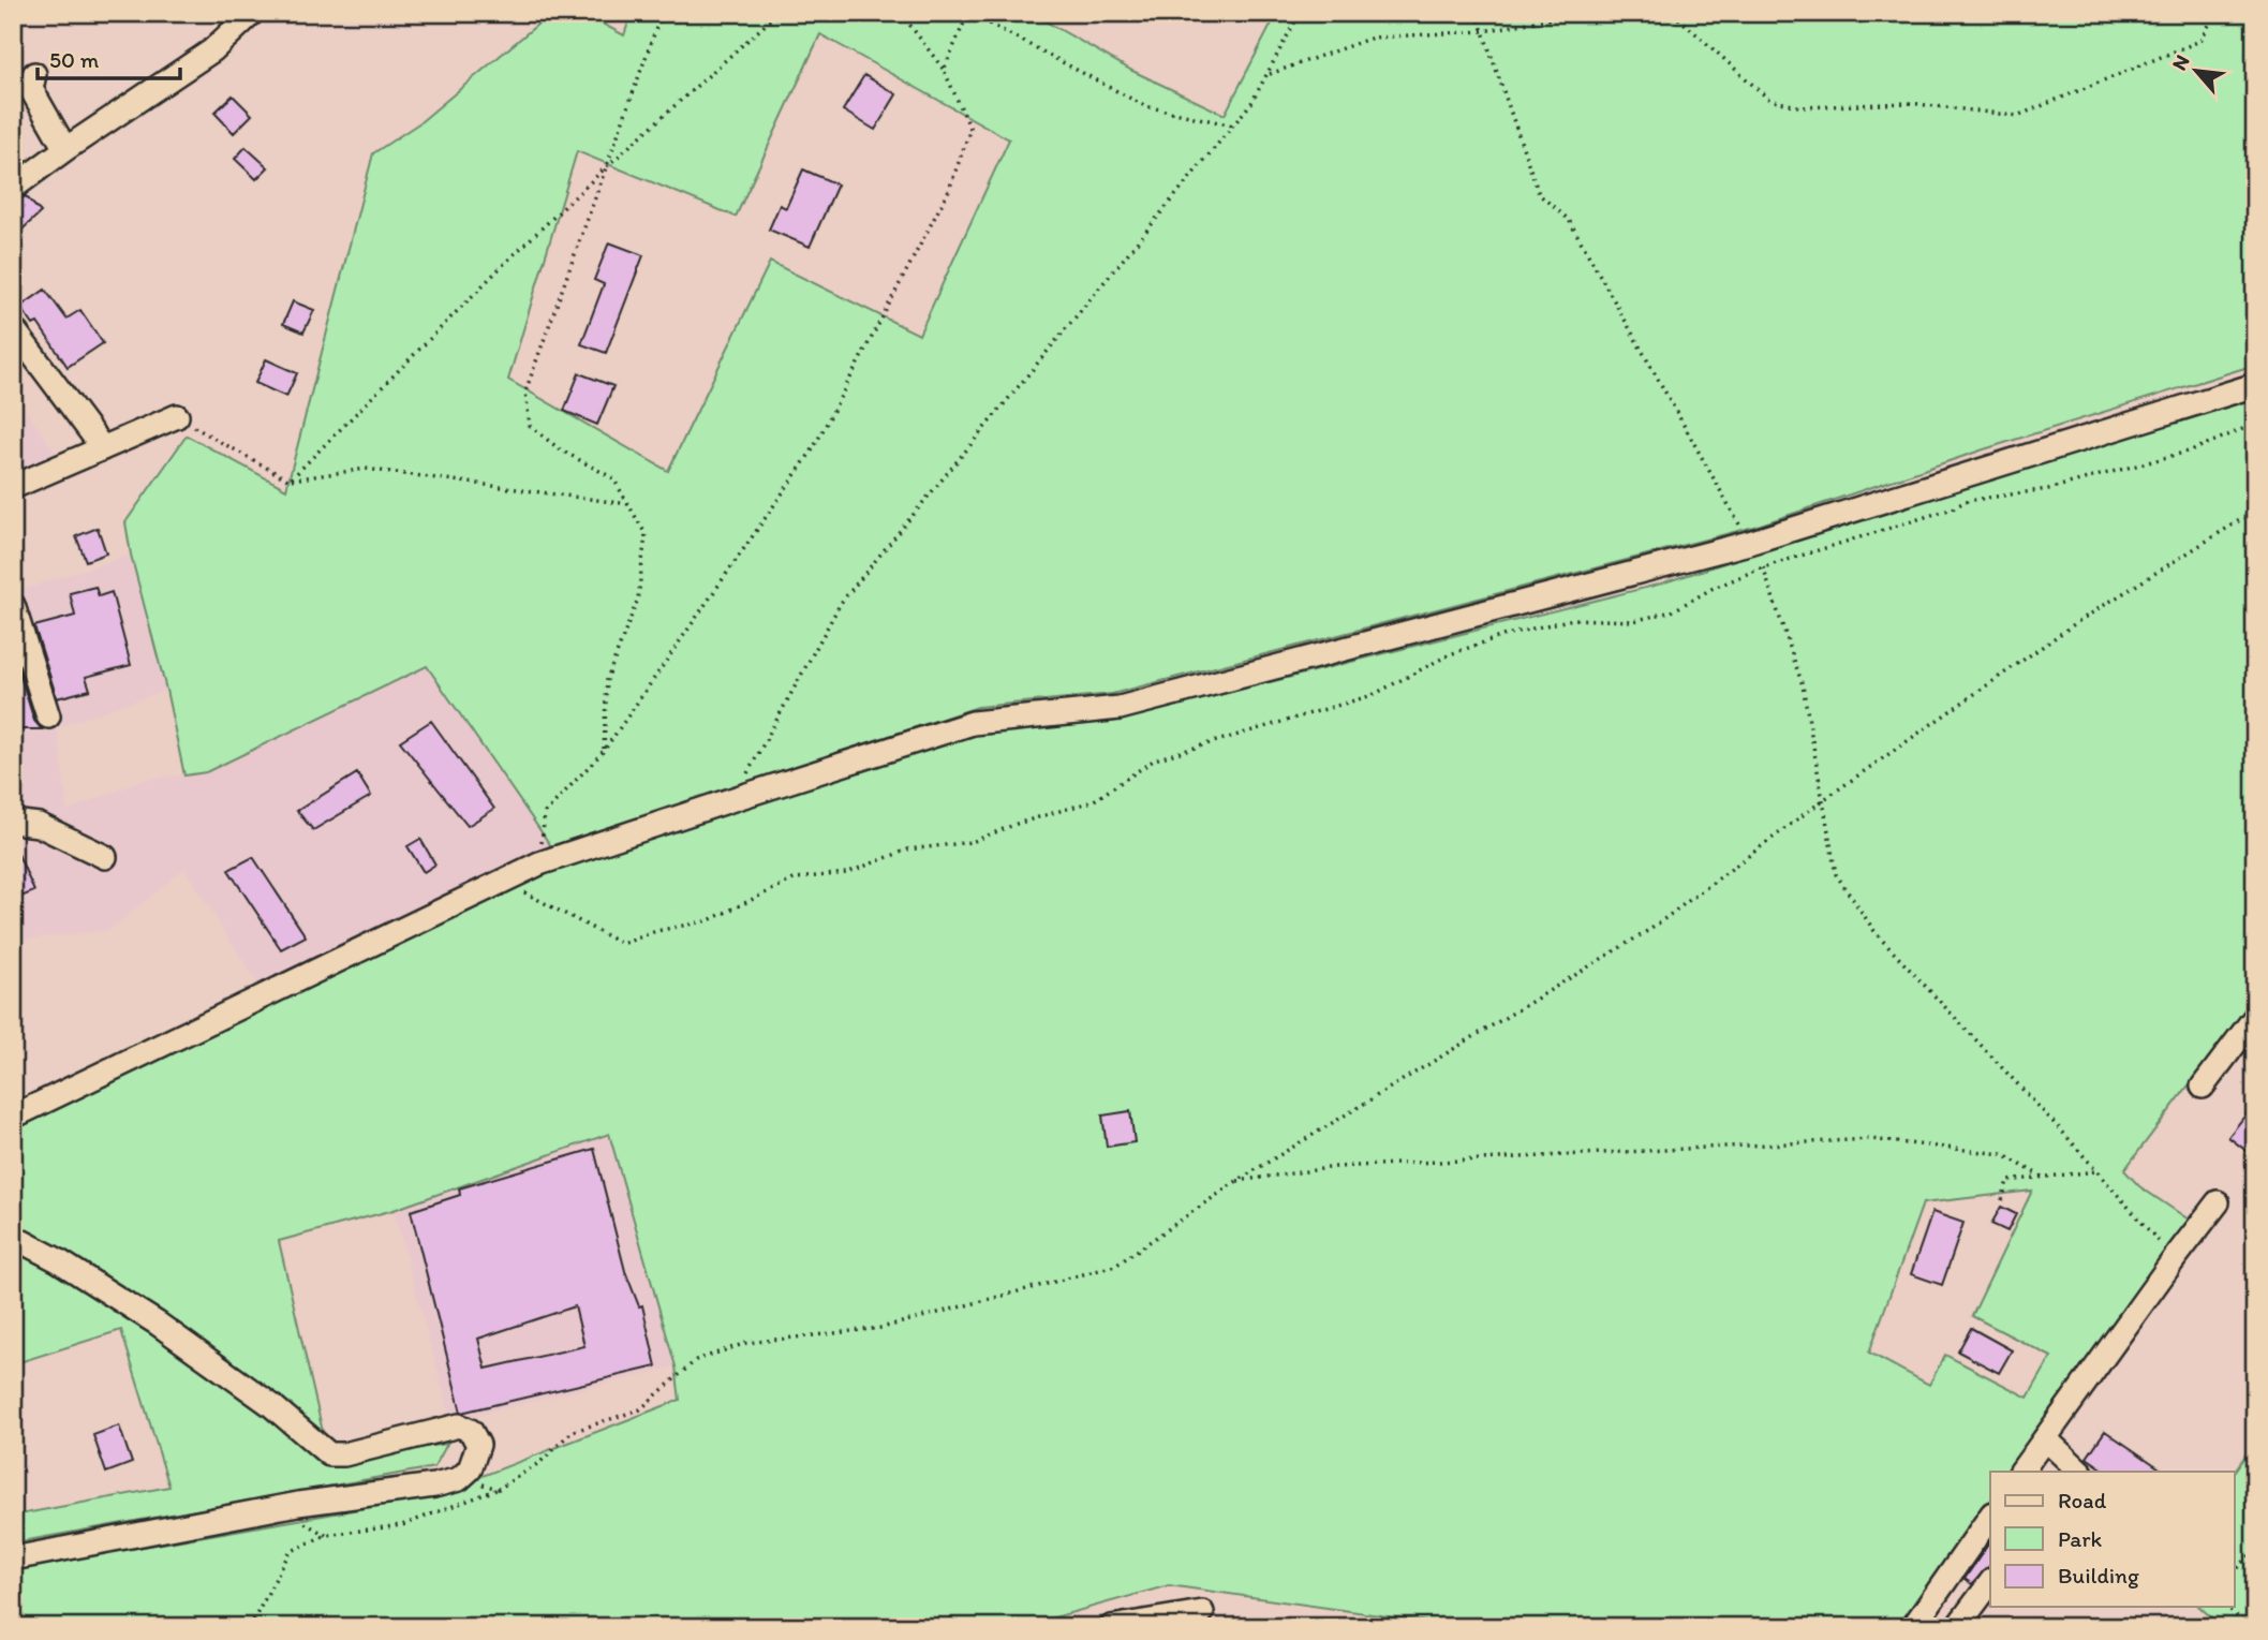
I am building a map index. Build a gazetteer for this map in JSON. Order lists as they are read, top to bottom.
{
  "legend": ["Road", "Park", "Building"],
  "scale_bar": "50 m",
  "north": "top left"
}
